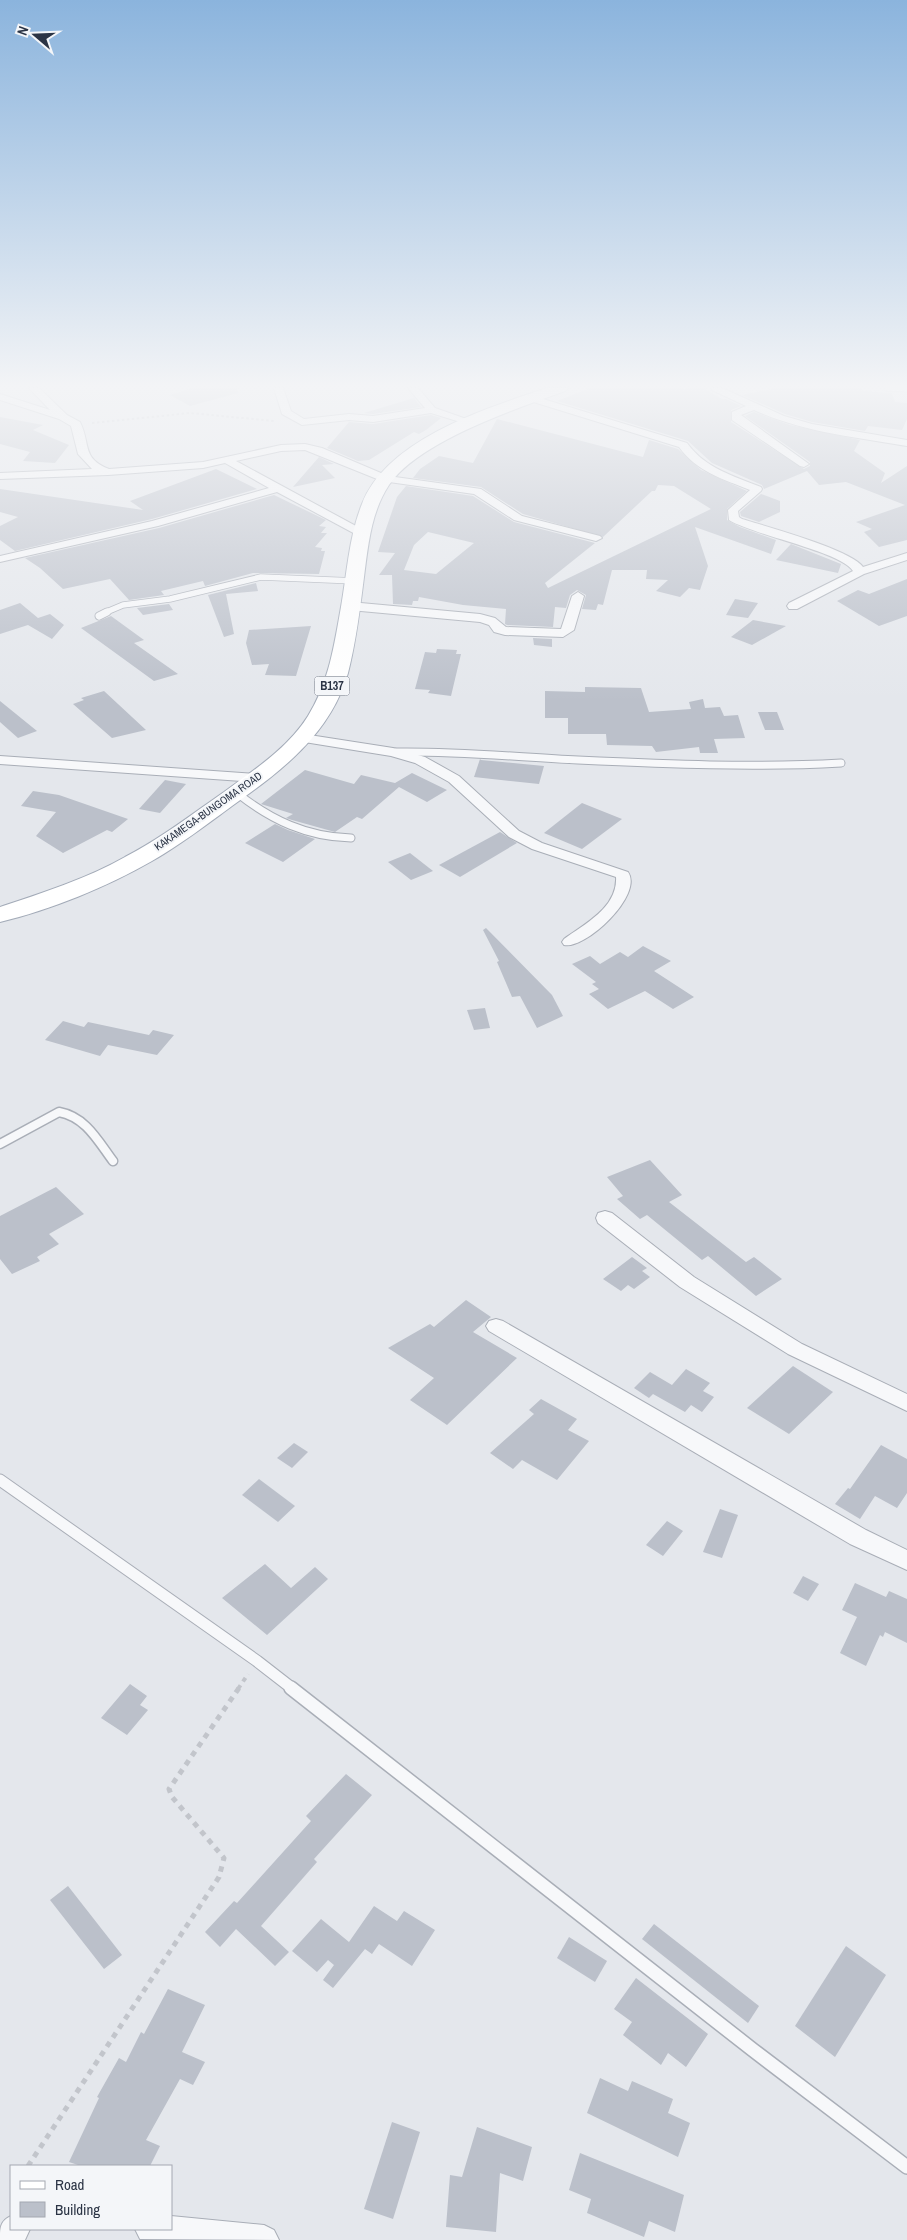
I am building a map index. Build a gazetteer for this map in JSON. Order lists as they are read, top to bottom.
{
  "streets": {
    "main road": ["B137", "KAKAMEGA-BUNGOMA ROAD"]
  },
  "legend": ["Road", "Building"],
  "north": "left"
}
